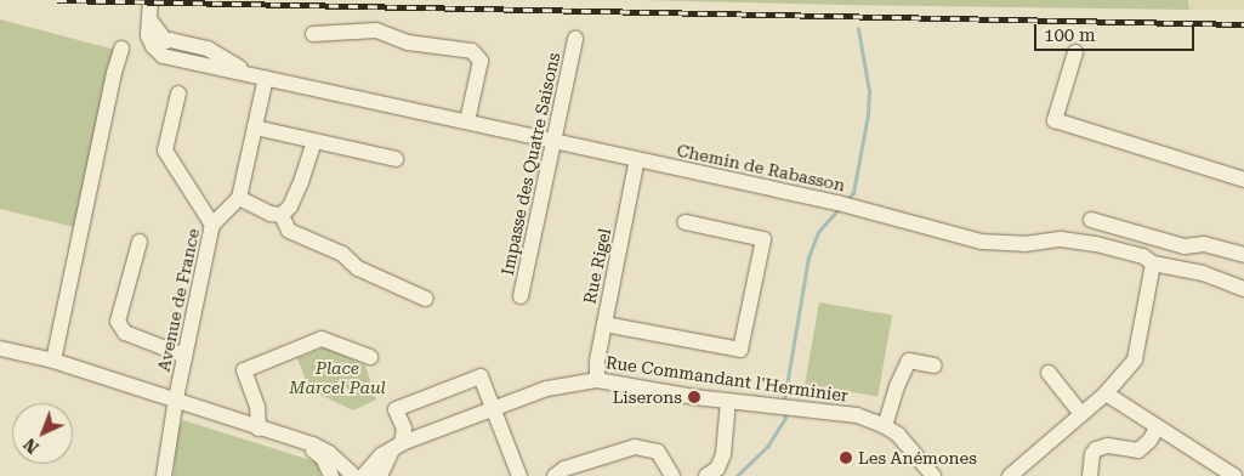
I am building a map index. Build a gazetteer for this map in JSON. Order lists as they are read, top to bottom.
{
  "streets": {
    "street": [
      "Impasse des Quatre Saisons",
      "Chemin de Rabasson",
      "Rue Rigel",
      "Avenue de France",
      "Rue Commandant l'Herminier"
    ]
  },
  "crossings": [
    ["Impasse des Quatre Saisons", "Chemin de Rabasson"],
    ["Chemin de Rabasson", "Rue Rigel"],
    ["Rue Rigel", "Rue Commandant l'Herminier"]
  ],
  "parks": ["Place Marcel Paul"],
  "places": ["Liserons", "Les Anémones"],
  "scale_bar": "100 m",
  "north": "bottom left"
}
